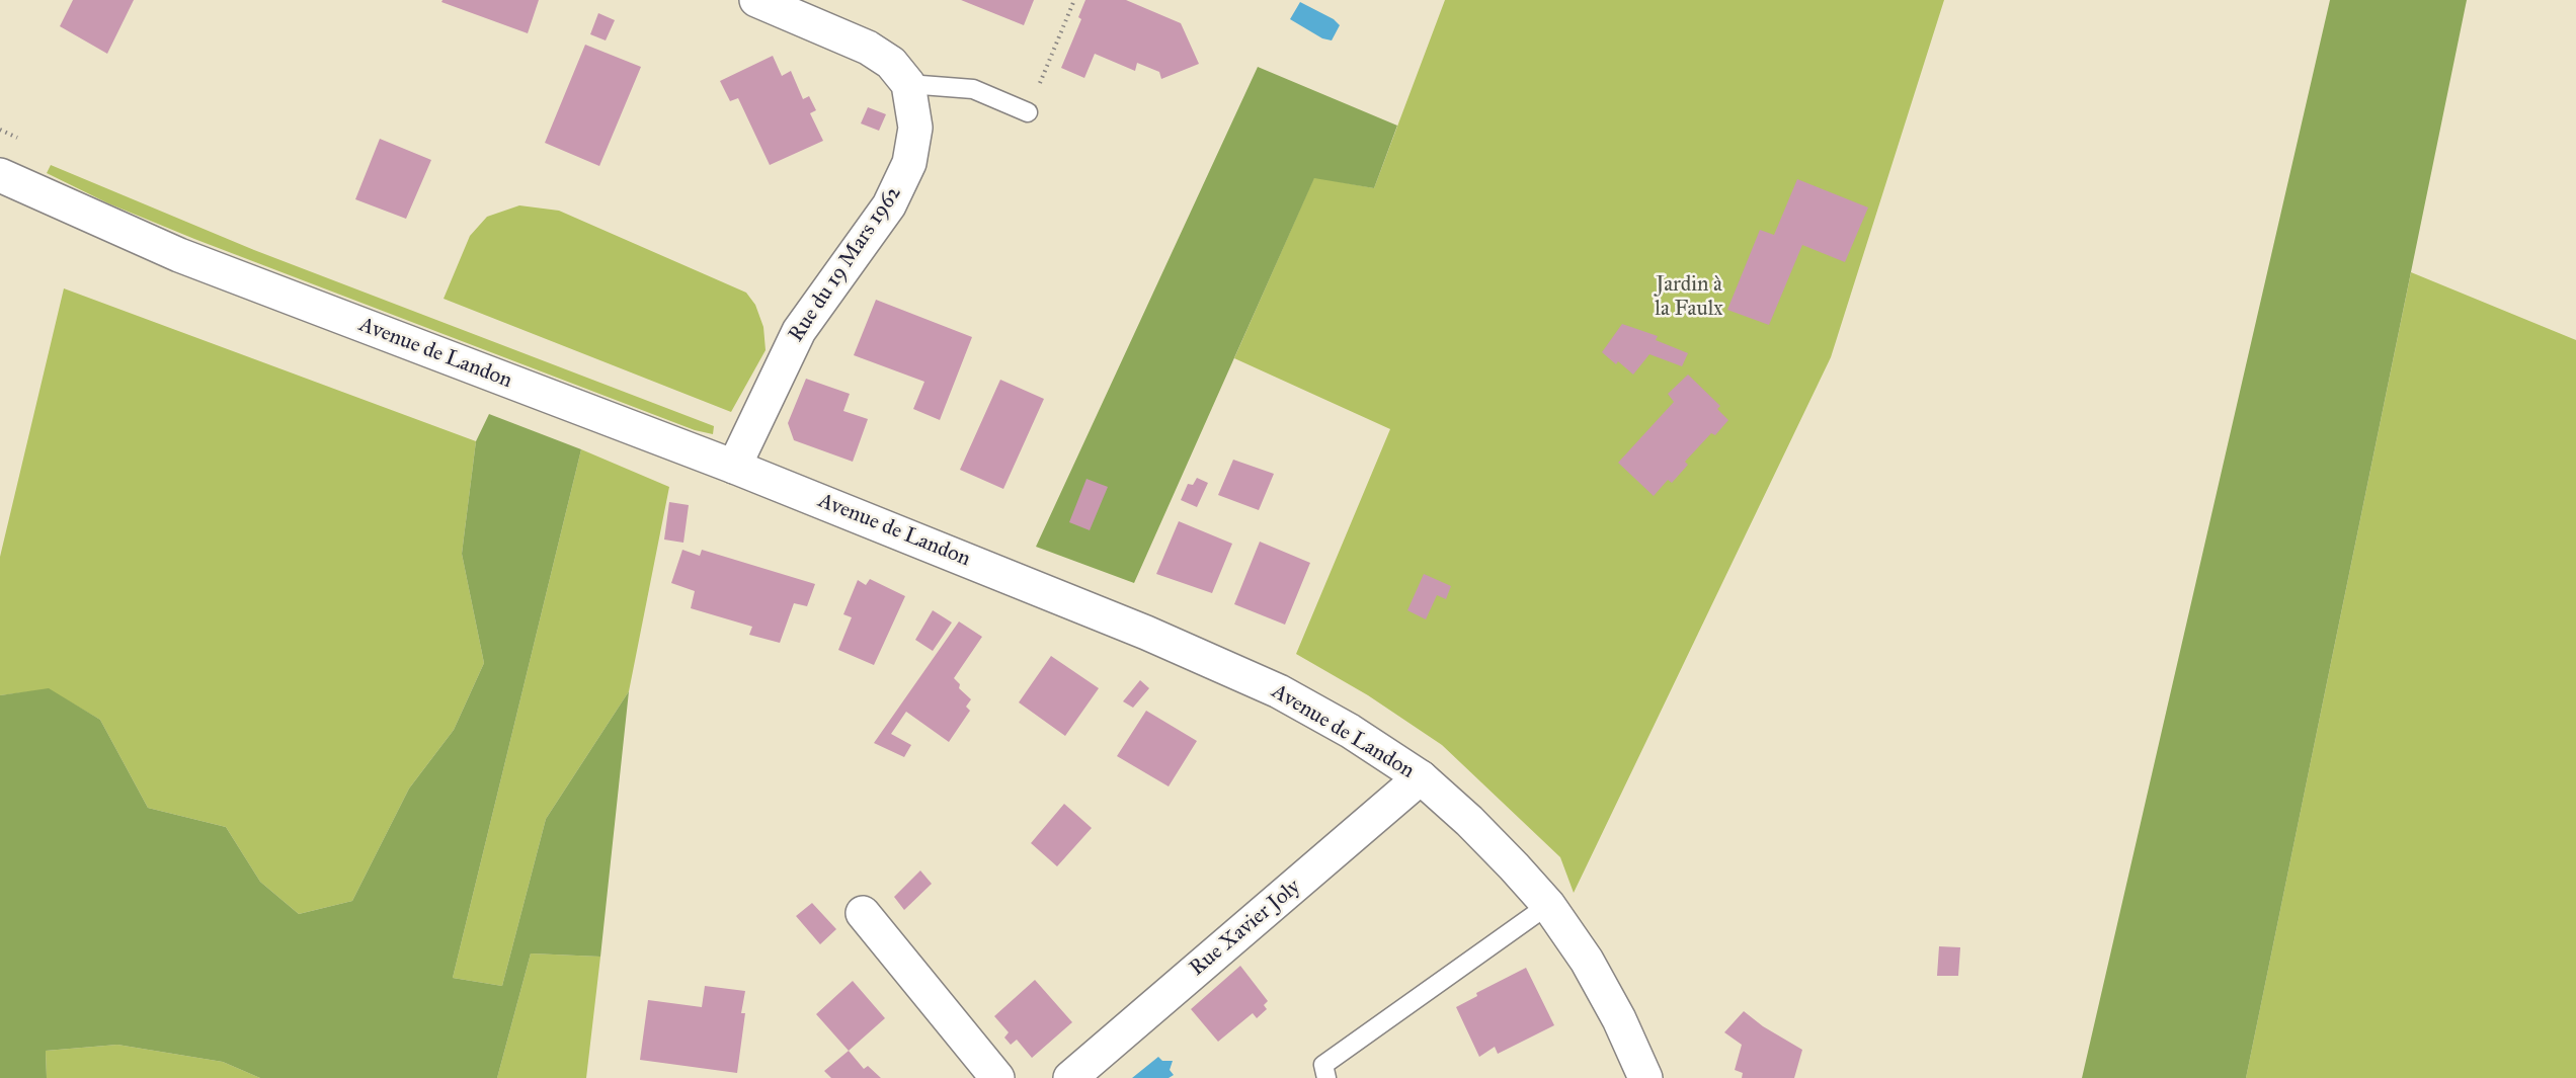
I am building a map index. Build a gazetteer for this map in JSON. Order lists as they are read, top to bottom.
{
  "streets": {
    "street": ["Rue du 19 Mars 1962", "Avenue de Landon", "Rue Xavier Joly"]
  },
  "crossings": [
    ["Rue du 19 Mars 1962", "Avenue de Landon"],
    ["Avenue de Landon", "Rue Xavier Joly"]
  ],
  "parks": ["Jardin à la Faulx"]
}
